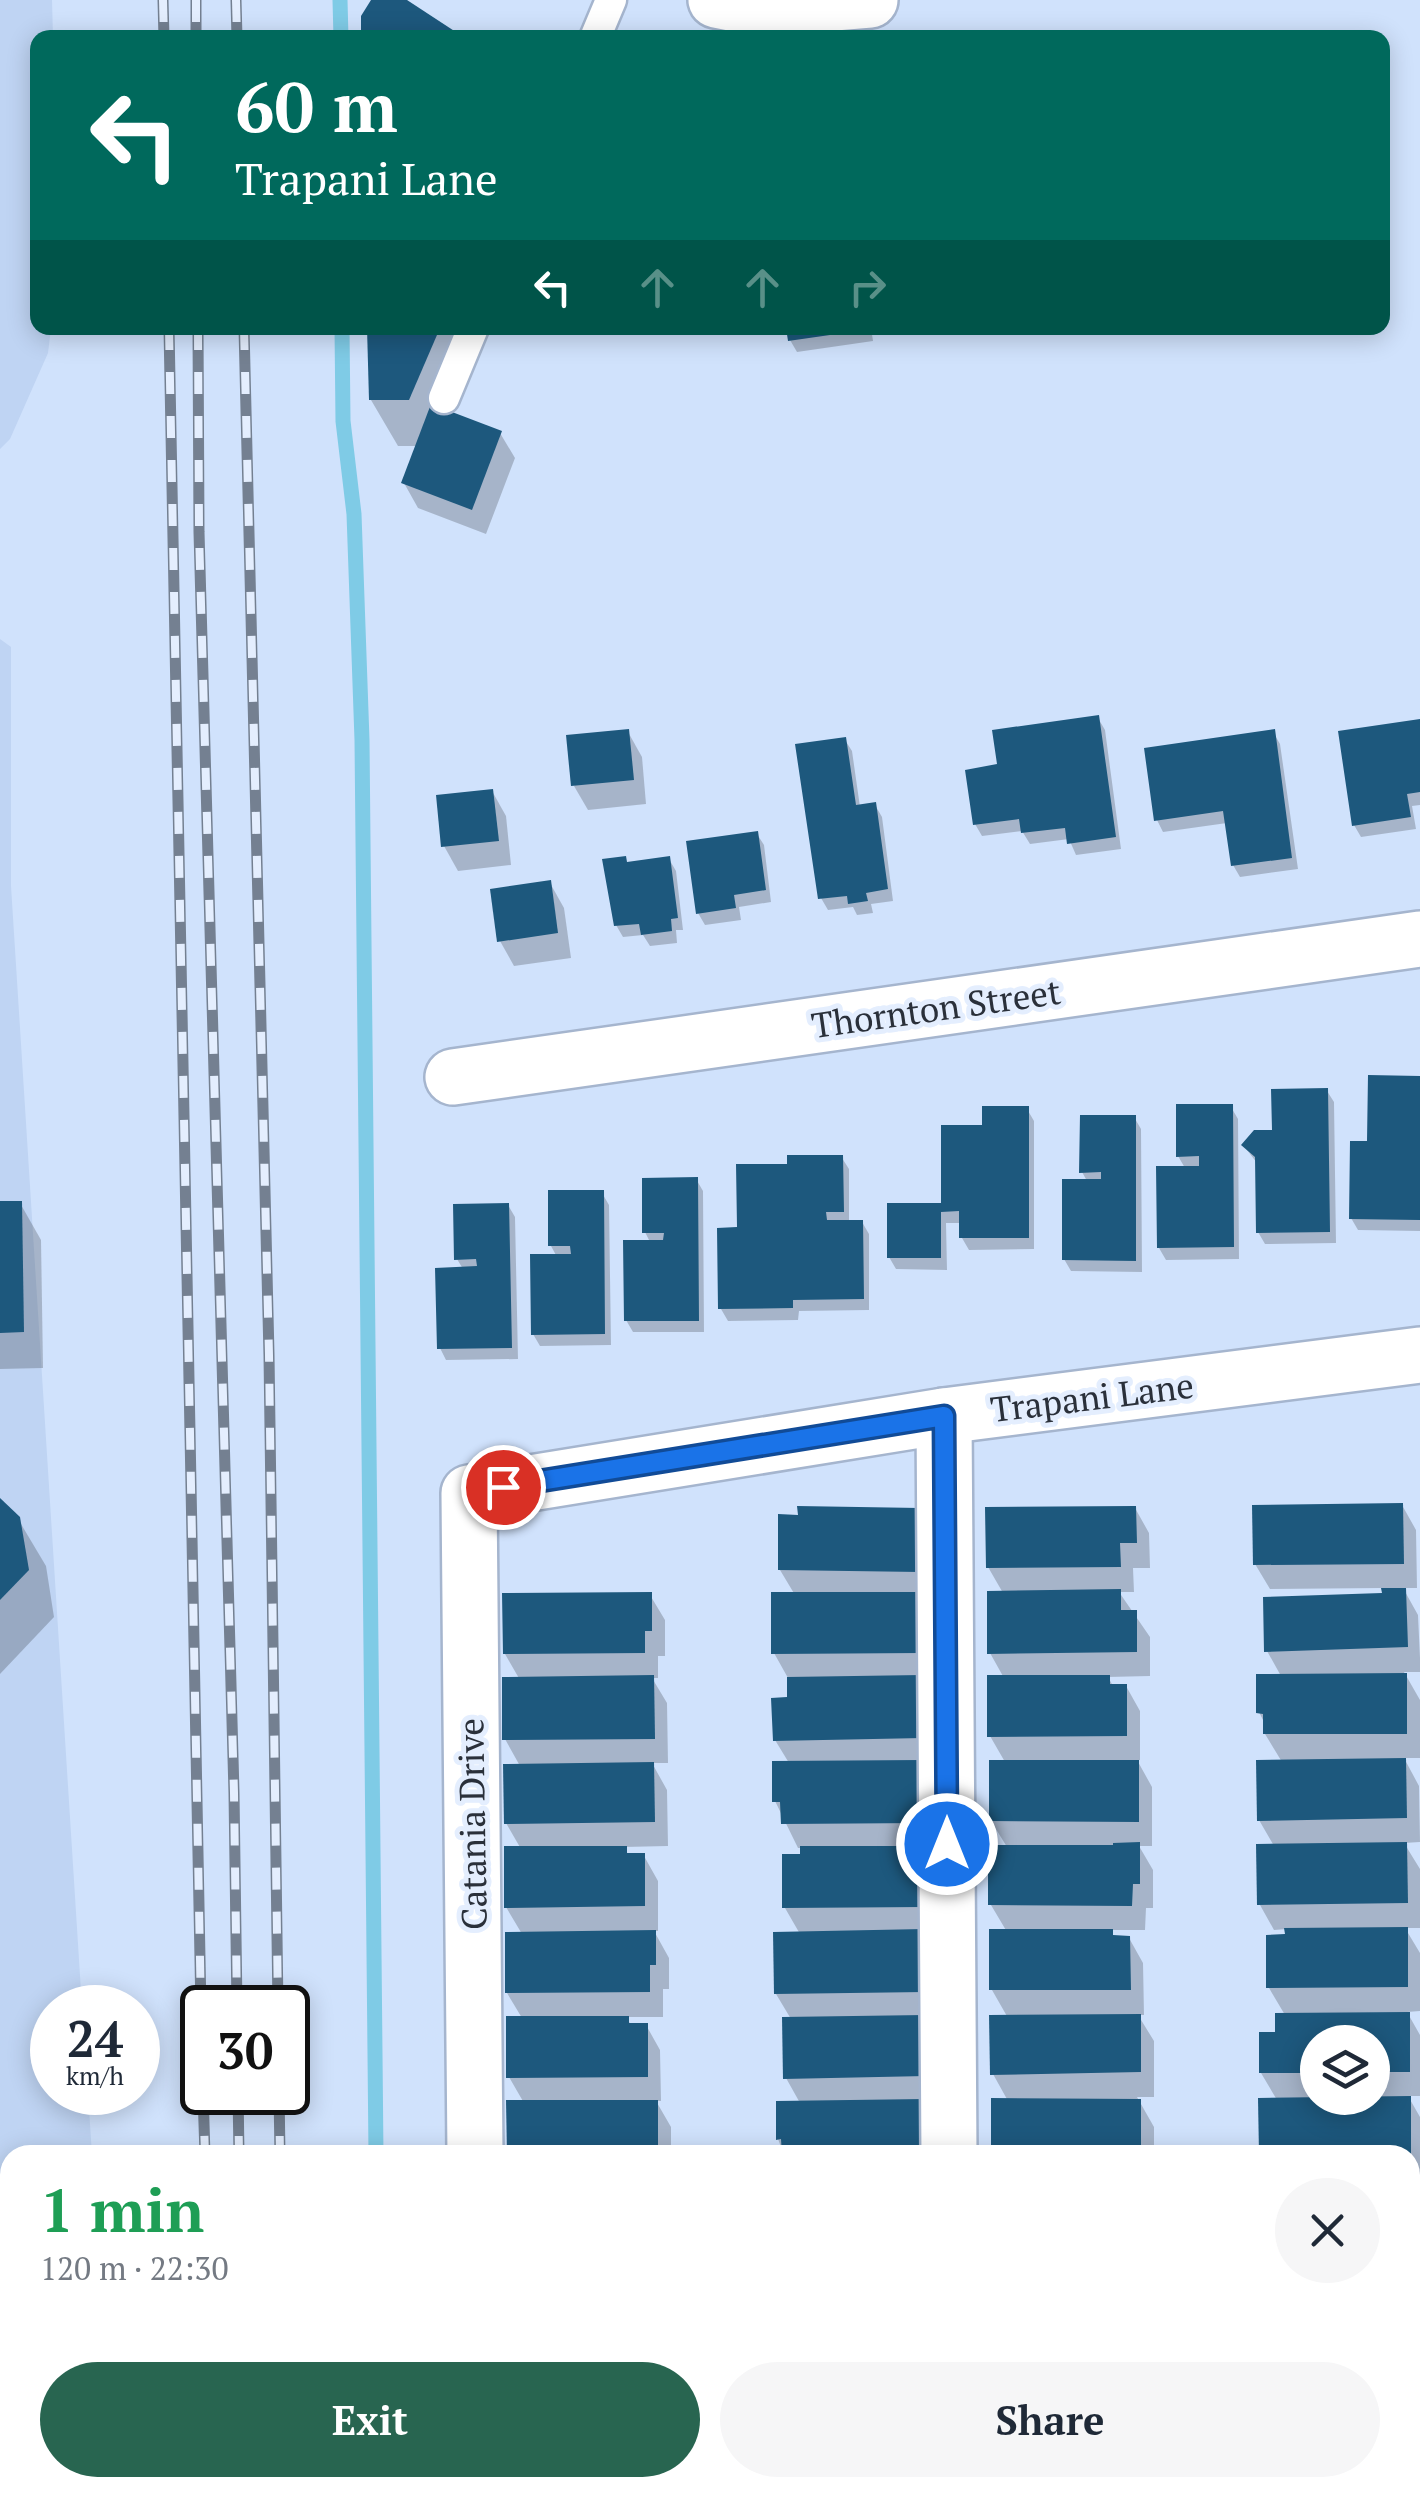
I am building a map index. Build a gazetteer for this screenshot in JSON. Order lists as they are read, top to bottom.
{
  "streets": {
    "street": ["Thornton Street", "Trapani Lane", "Catania Drive"]
  },
  "crossings": [
    ["Trapani Lane", "Catania Drive"]
  ],
  "page": {
    "turn": ["60 m", "Trapani Lane"],
    "speed": "24 km/h",
    "limit": "30",
    "heading": ["1 min", "120 m · 22:30"],
    "buttons": ["Exit", "Share"]
  }
}
